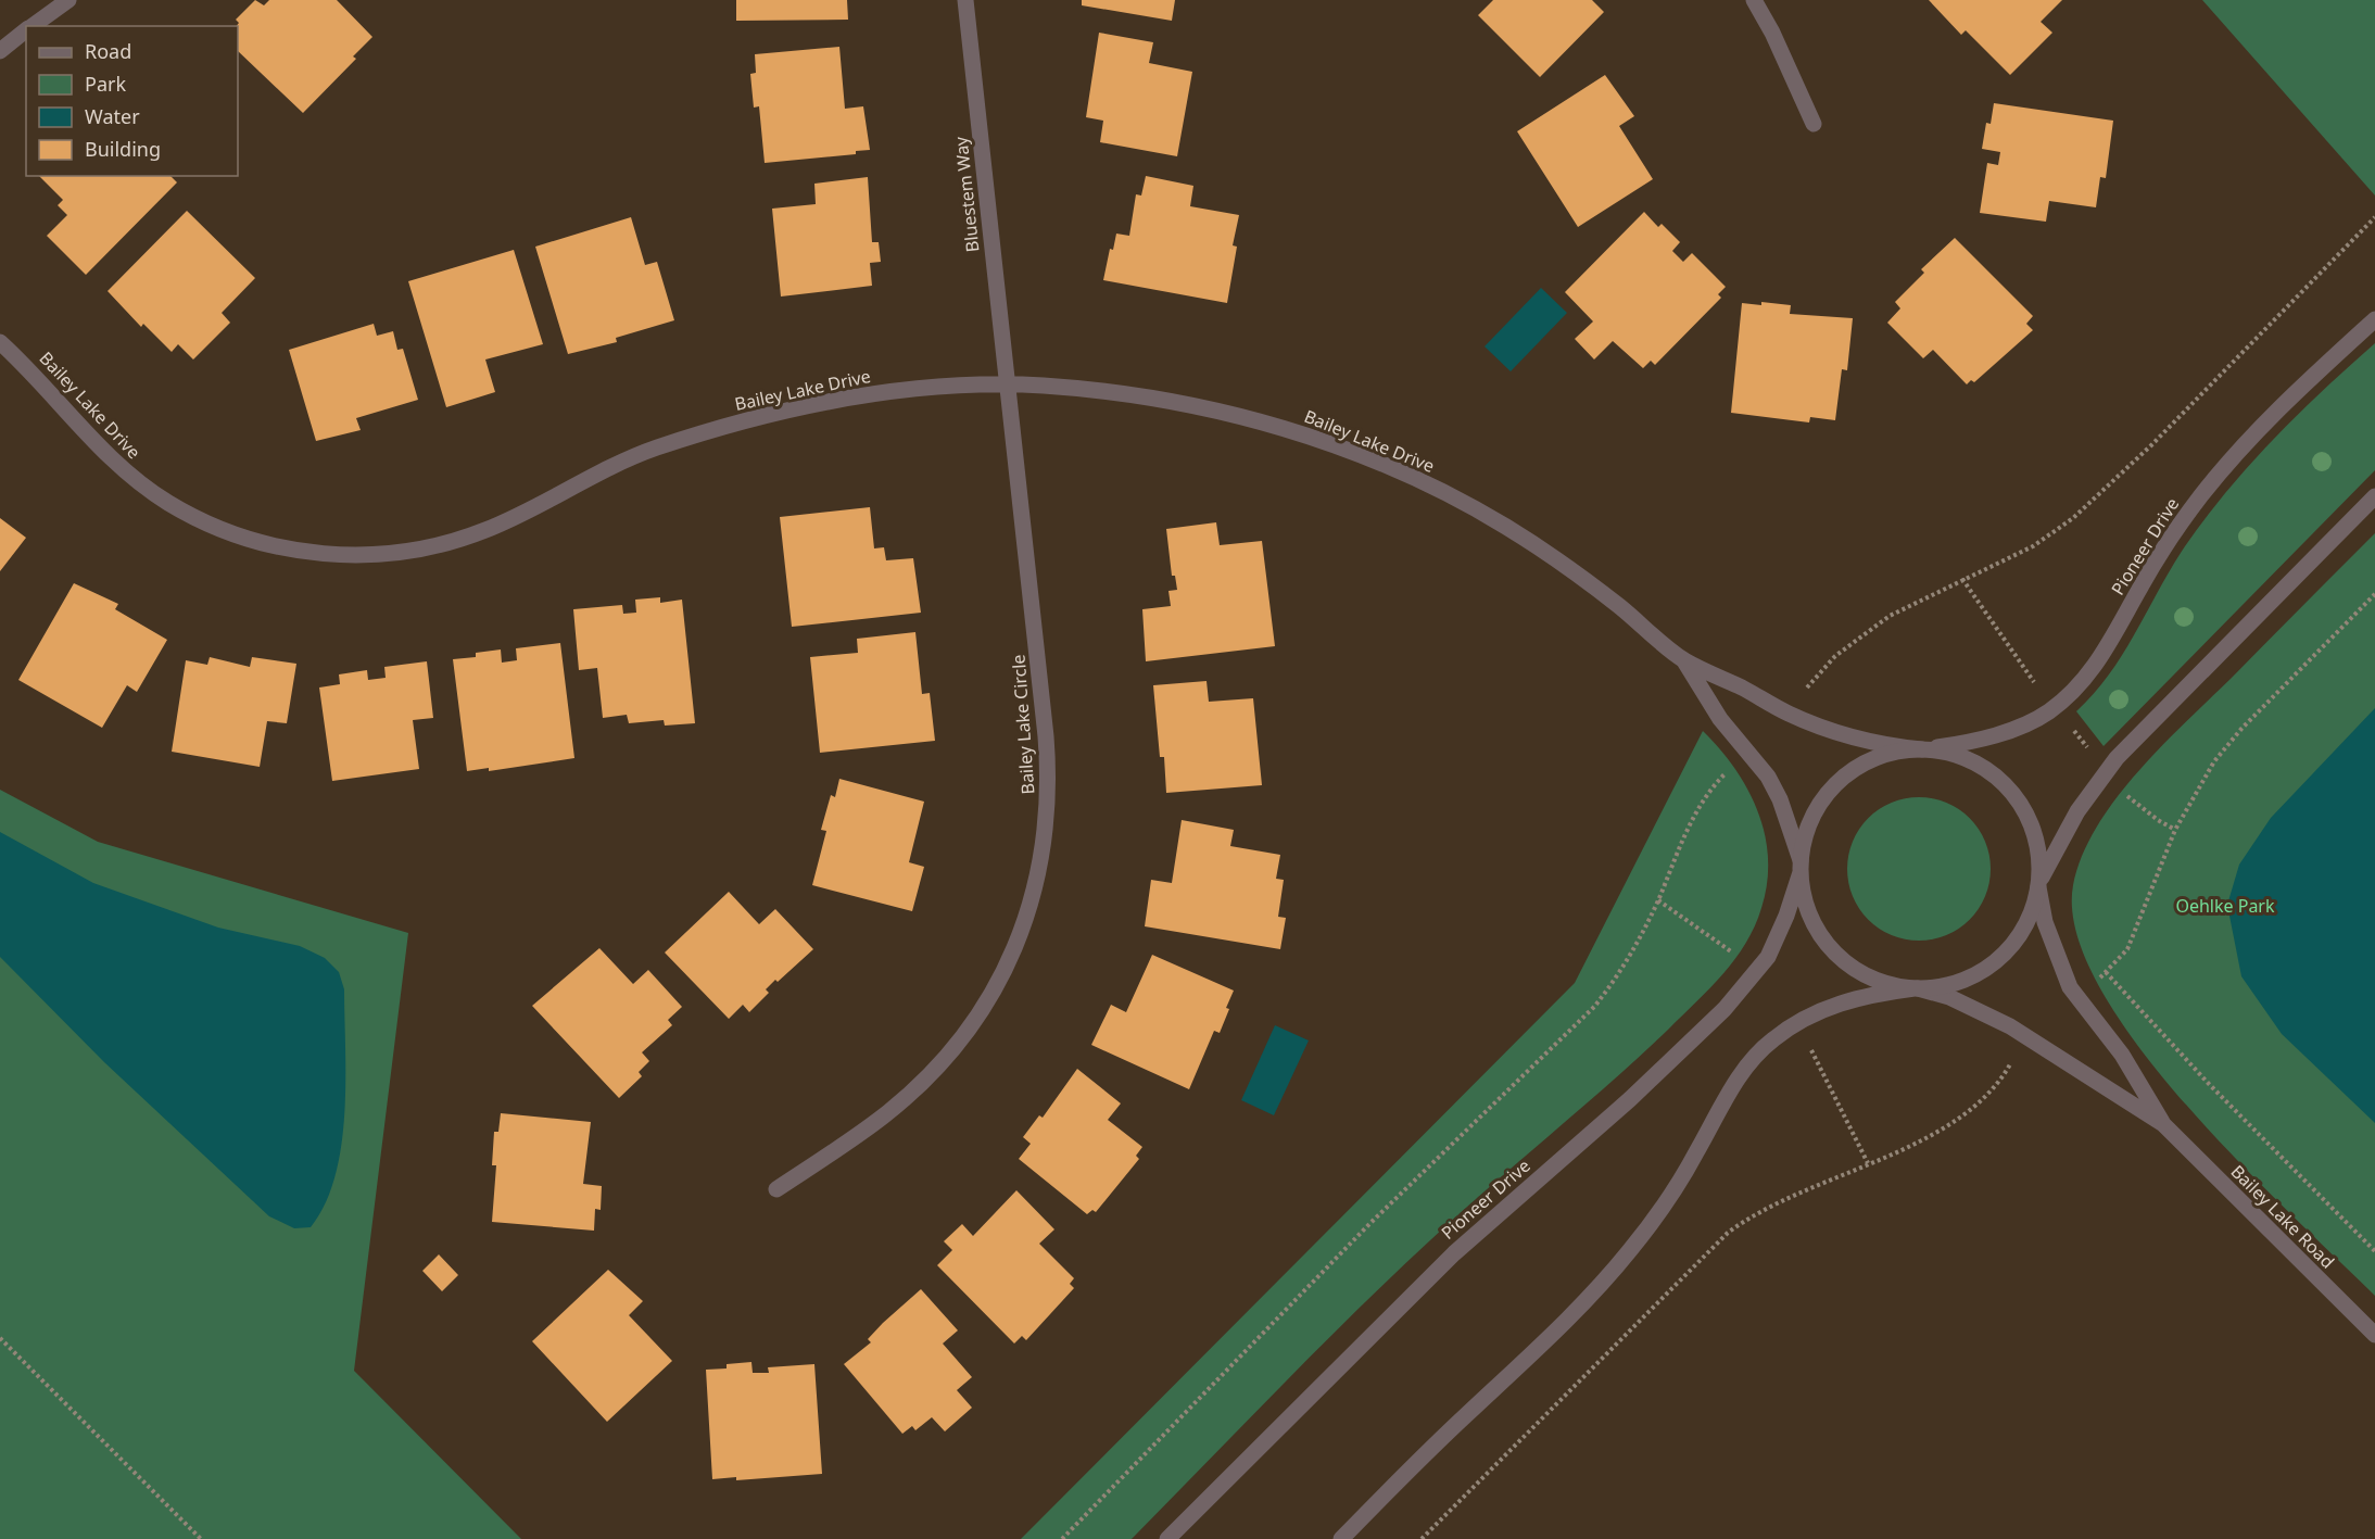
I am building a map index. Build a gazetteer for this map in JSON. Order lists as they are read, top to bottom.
{
  "streets": {
    "street": [
      "Bluestem Way",
      "Bailey Lake Drive",
      "Pioneer Drive",
      "Bailey Lake Circle",
      "Bailey Lake Road"
    ]
  },
  "crossings": [
    ["Bluestem Way", "Bailey Lake Drive"],
    ["Bluestem Way", "Bailey Lake Circle"],
    ["Bailey Lake Drive", "Pioneer Drive"],
    ["Bailey Lake Drive", "Bailey Lake Circle"],
    ["Bailey Lake Drive", "Bailey Lake Road"],
    ["Pioneer Drive", "Bailey Lake Road"]
  ],
  "parks": ["Oehlke Park"],
  "legend": [
    "Road",
    "Park",
    "Water",
    "Building"
  ]
}
